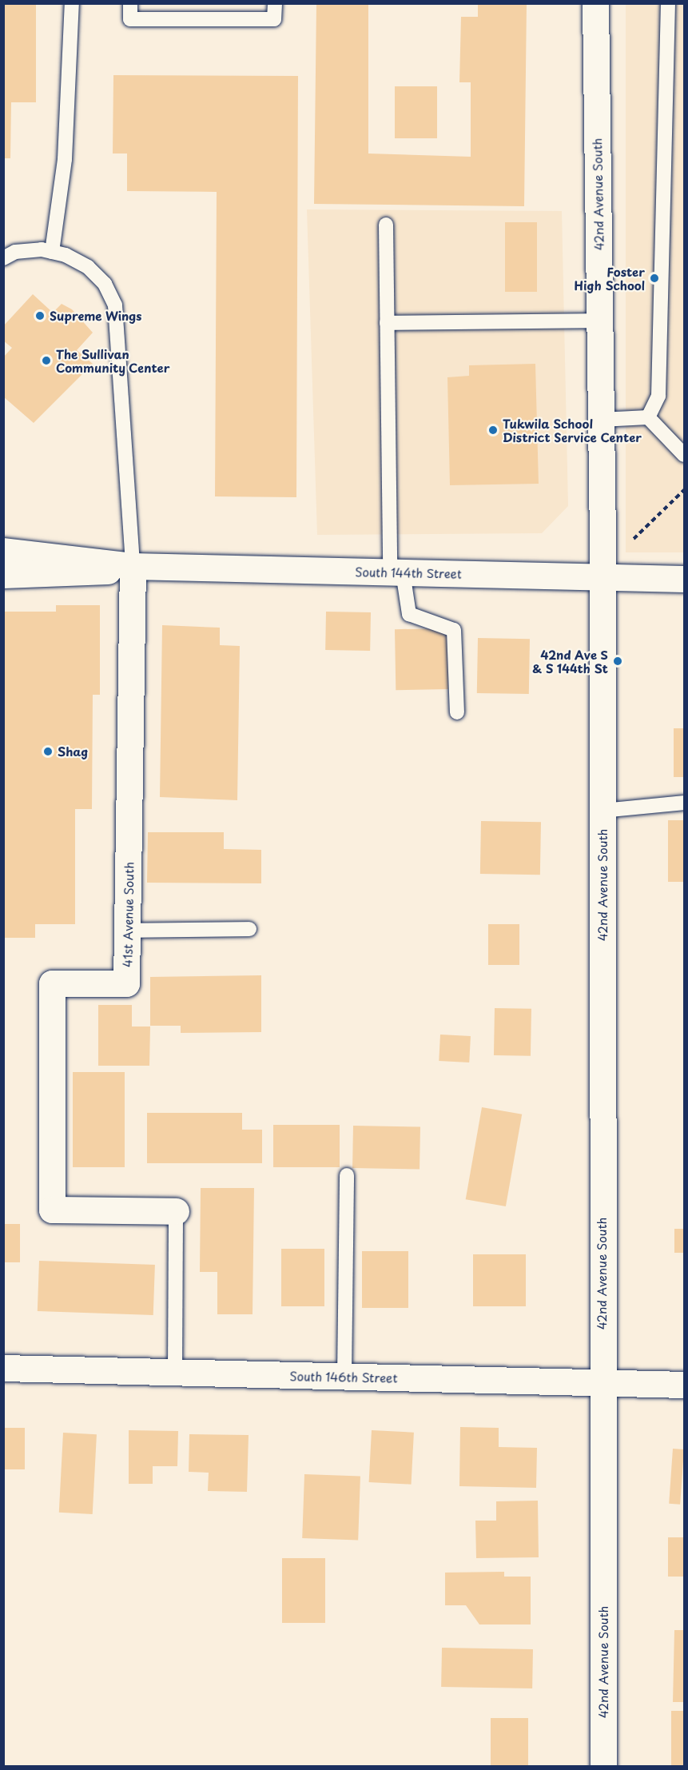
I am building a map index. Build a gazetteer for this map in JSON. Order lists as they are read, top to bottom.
{
  "streets": {
    "street": [
      "42nd Avenue South",
      "South 144th Street",
      "41st Avenue South",
      "South 146th Street"
    ]
  },
  "crossings": [
    ["42nd Avenue South", "South 144th Street"],
    ["42nd Avenue South", "South 146th Street"],
    ["South 144th Street", "41st Avenue South"]
  ],
  "places": [
    "Foster High School",
    "Supreme Wings",
    "The Sullivan Community Center",
    "Tukwila School District Service Center",
    "42nd Ave S & S 144th St",
    "Shag"
  ]
}
